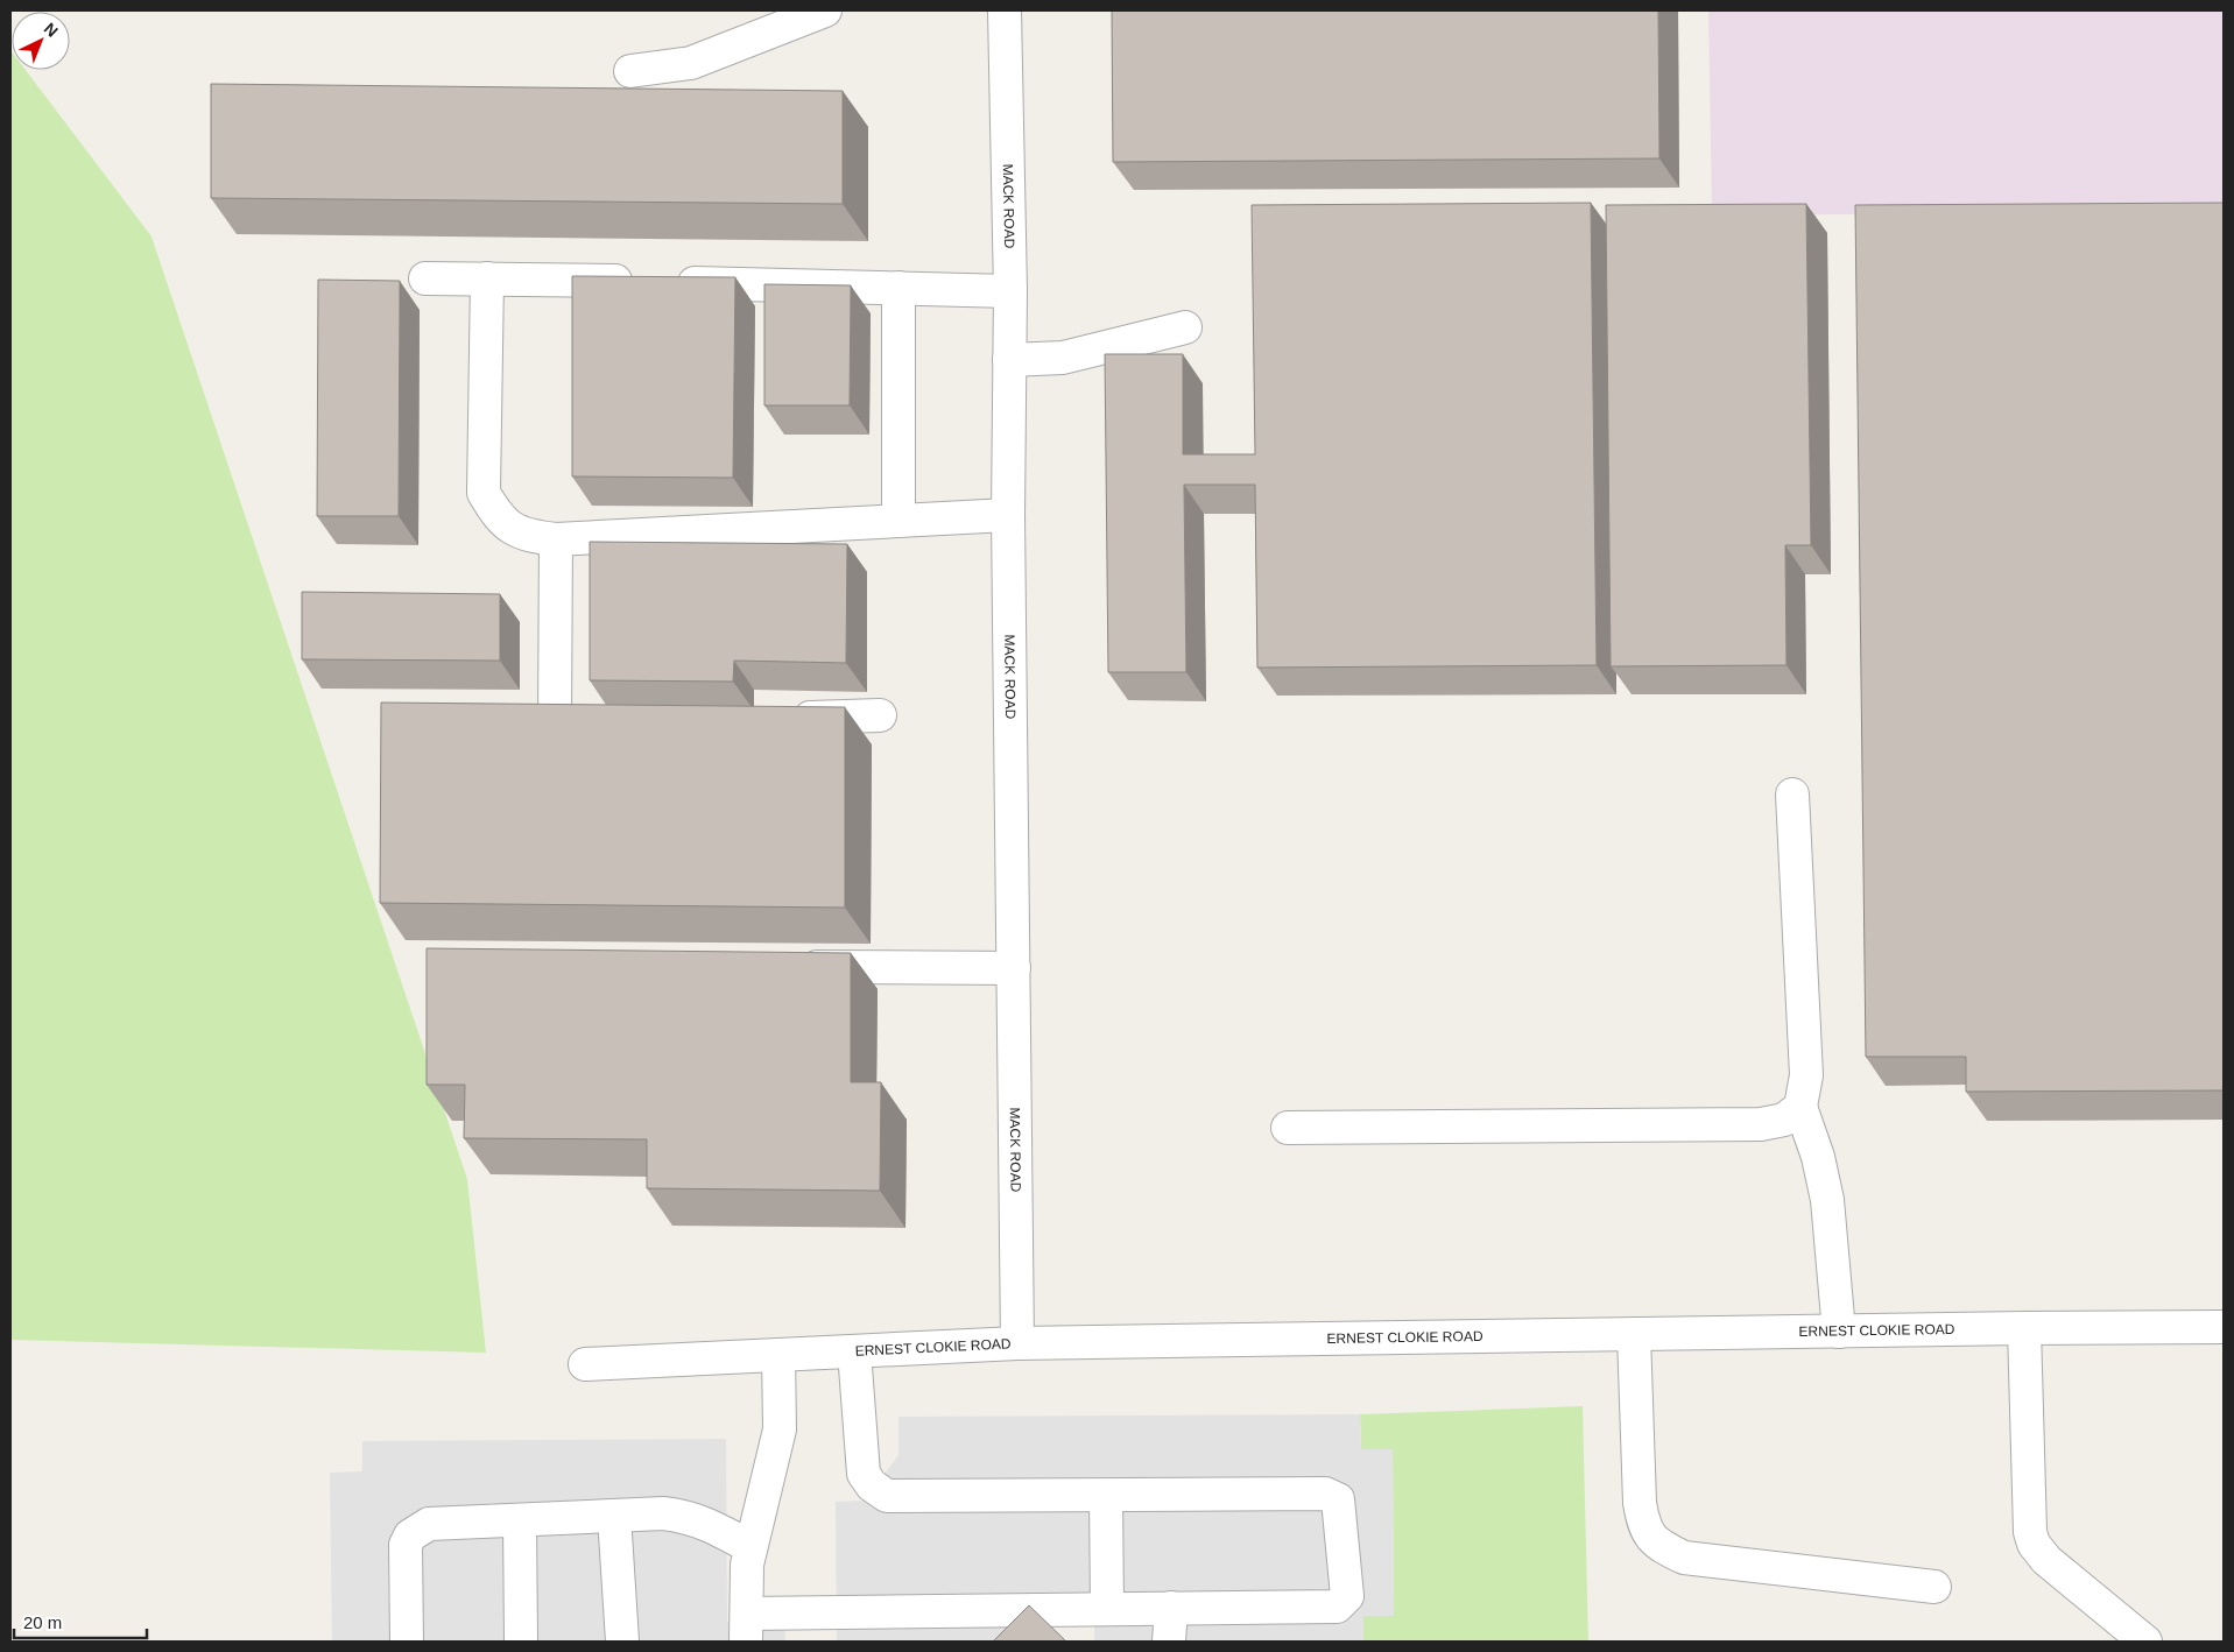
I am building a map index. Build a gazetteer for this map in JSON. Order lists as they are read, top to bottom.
{
  "streets": {
    "street": ["MACK ROAD", "ERNEST CLOKIE ROAD"]
  },
  "crossings": [
    ["MACK ROAD", "ERNEST CLOKIE ROAD"]
  ],
  "scale_bar": "20 m",
  "north": "top right"
}
